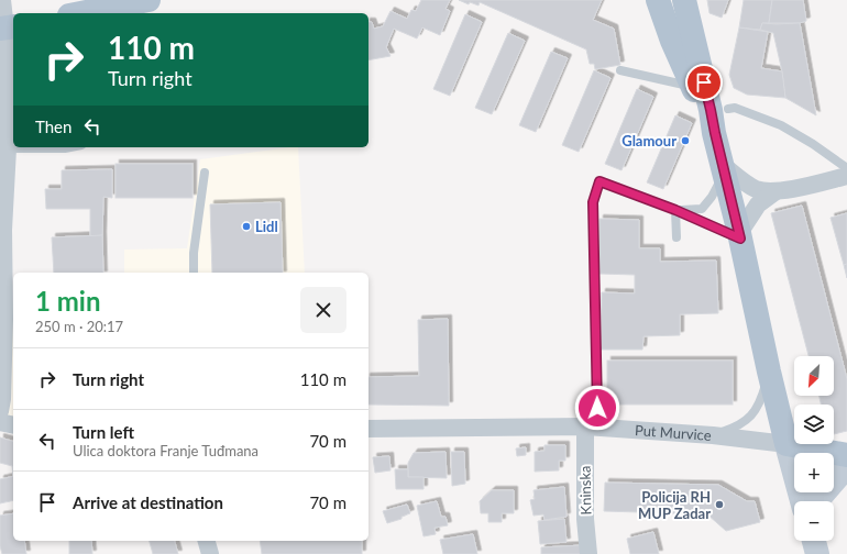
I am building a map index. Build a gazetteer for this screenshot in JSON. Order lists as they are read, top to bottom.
{
  "streets": {
    "main road": ["Put Murvice"],
    "street": ["Kninska"]
  },
  "crossings": [
    ["Put Murvice", "Kninska"]
  ],
  "places": ["Glamour", "Lidl", "Policija RH MUP Zadar"],
  "north": "bottom left",
  "page": {
    "turn": ["110 m", "Turn right"],
    "then": "Then",
    "heading": ["1 min", "250 m · 20:17"],
    "list": [
      {
        "name": "Turn right",
        "value": "110 m"
      },
      {
        "name": "Turn left",
        "note": "Ulica doktora Franje Tuđmana",
        "value": "70 m"
      },
      {
        "name": "Arrive at destination",
        "value": "70 m"
      }
    ],
    "map_buttons": ["+", "−"]
  }
}
